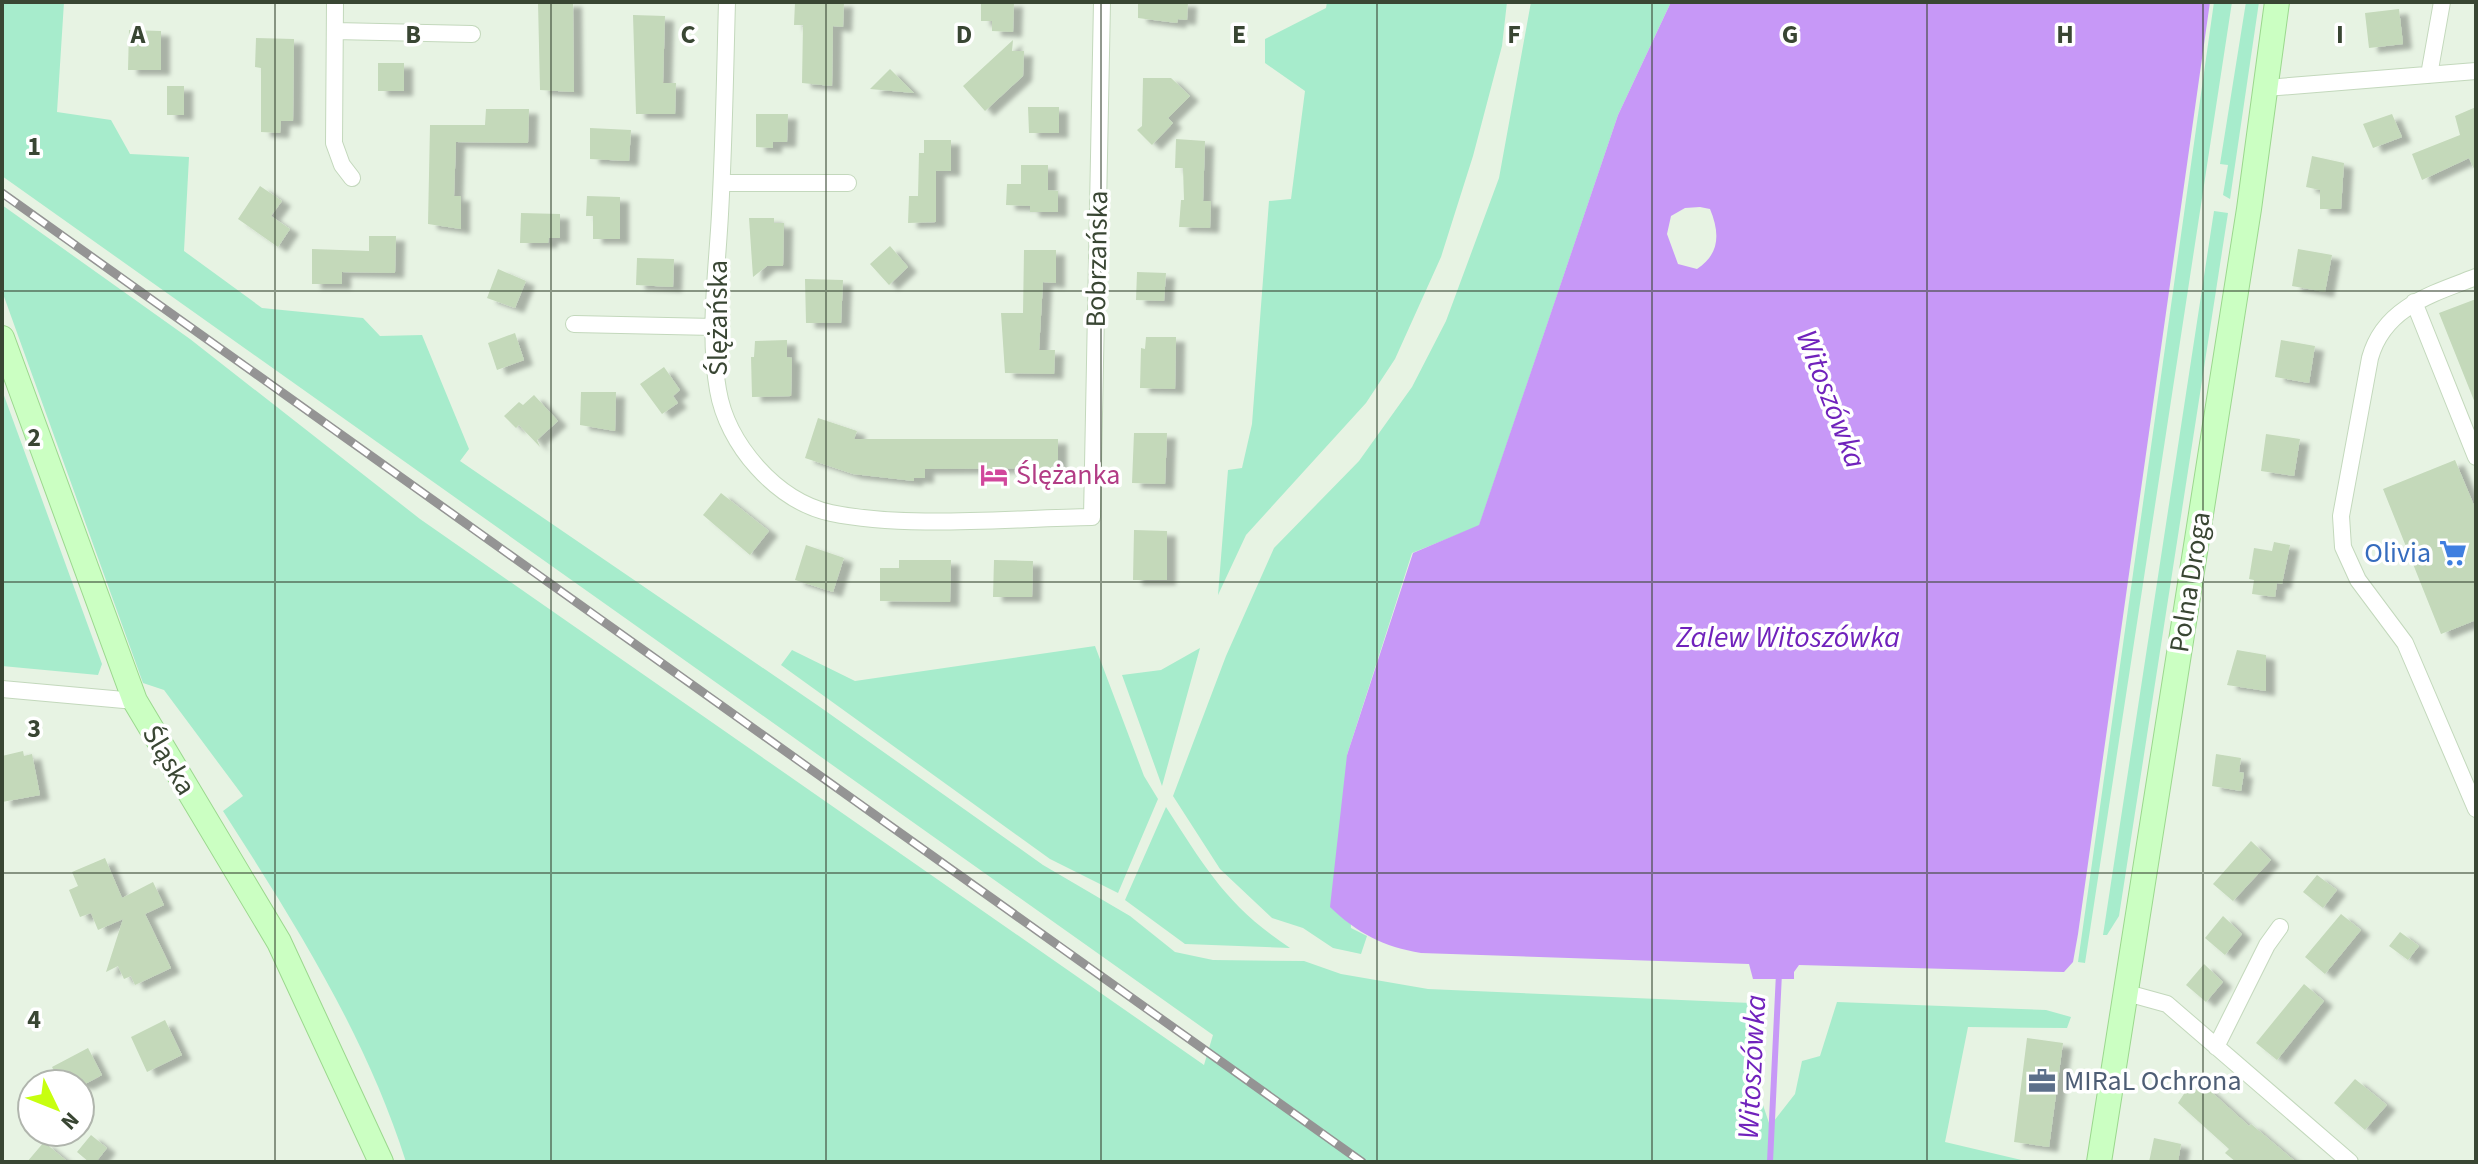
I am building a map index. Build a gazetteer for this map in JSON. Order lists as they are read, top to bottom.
{
  "streets": {
    "street": [
      "Bobrzańska",
      "Ślężańska",
      "Polna Droga",
      "Śląska"
    ]
  },
  "crossings": [
    ["Bobrzańska", "Ślężańska"]
  ],
  "water": ["Witoszówka", "Zalew Witoszówka"],
  "places": {
    "hotel": ["Ślężanka"],
    "supermarket": ["Olivia"],
    "office": ["MIRaL Ochrona"]
  },
  "north": "bottom right",
  "grid": {
    "columns": [
      "A",
      "B",
      "C",
      "D",
      "E",
      "F",
      "G",
      "H",
      "I"
    ],
    "rows": [
      "1",
      "2",
      "3",
      "4"
    ]
  }
}
